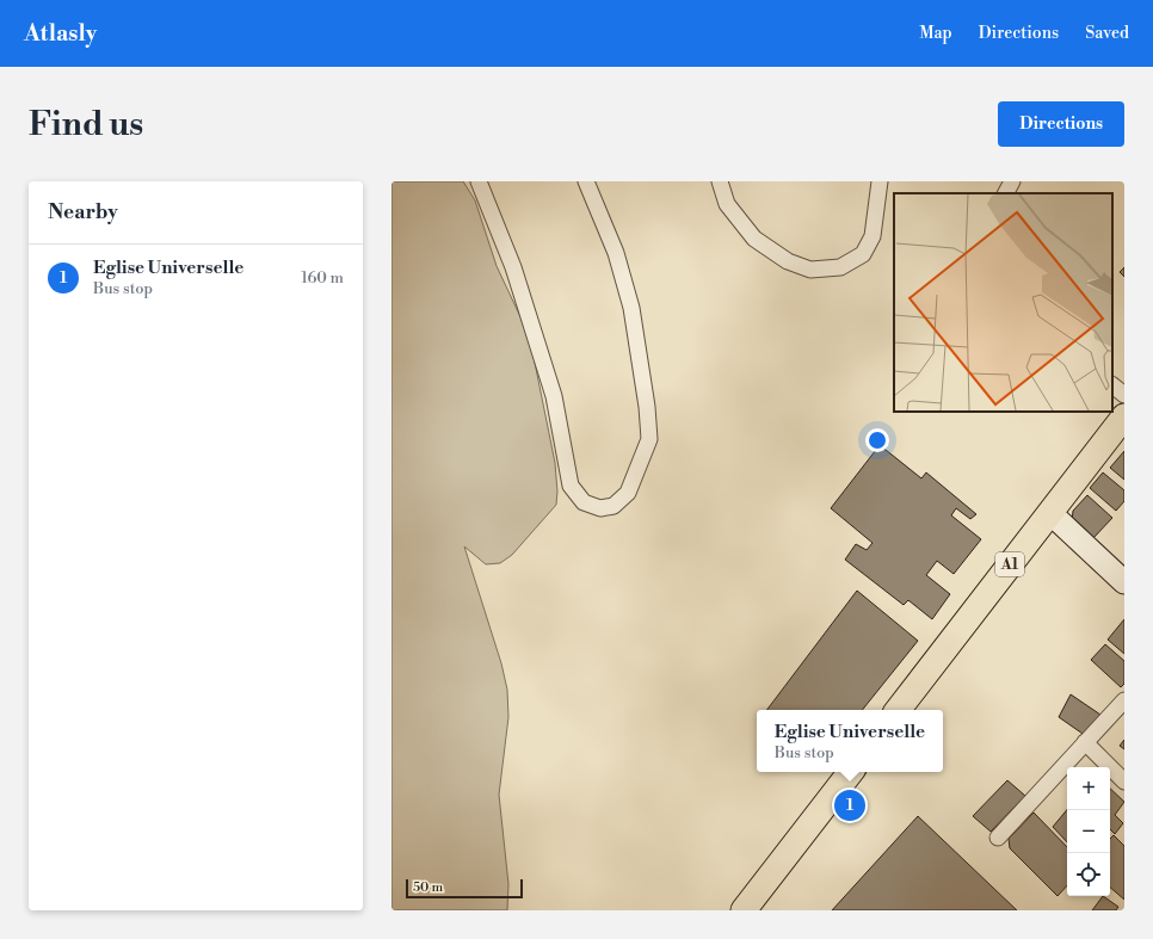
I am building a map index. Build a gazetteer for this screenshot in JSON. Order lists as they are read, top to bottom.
{
  "streets": {
    "main road": ["A1"]
  },
  "scale_bar": "50 m",
  "page": {
    "header": "Atlasly",
    "nav": ["Map", "Directions", "Saved"],
    "buttons": "Directions",
    "title": "Find us",
    "heading": "Nearby",
    "list": [
      {
        "mark": "1",
        "name": "Eglise Universelle",
        "note": "Bus stop",
        "value": "160 m"
      }
    ],
    "popup": ["Eglise Universelle", "Bus stop"],
    "map_buttons": ["+", "−"],
    "pins": "1",
    "scale": "50 m"
  }
}
